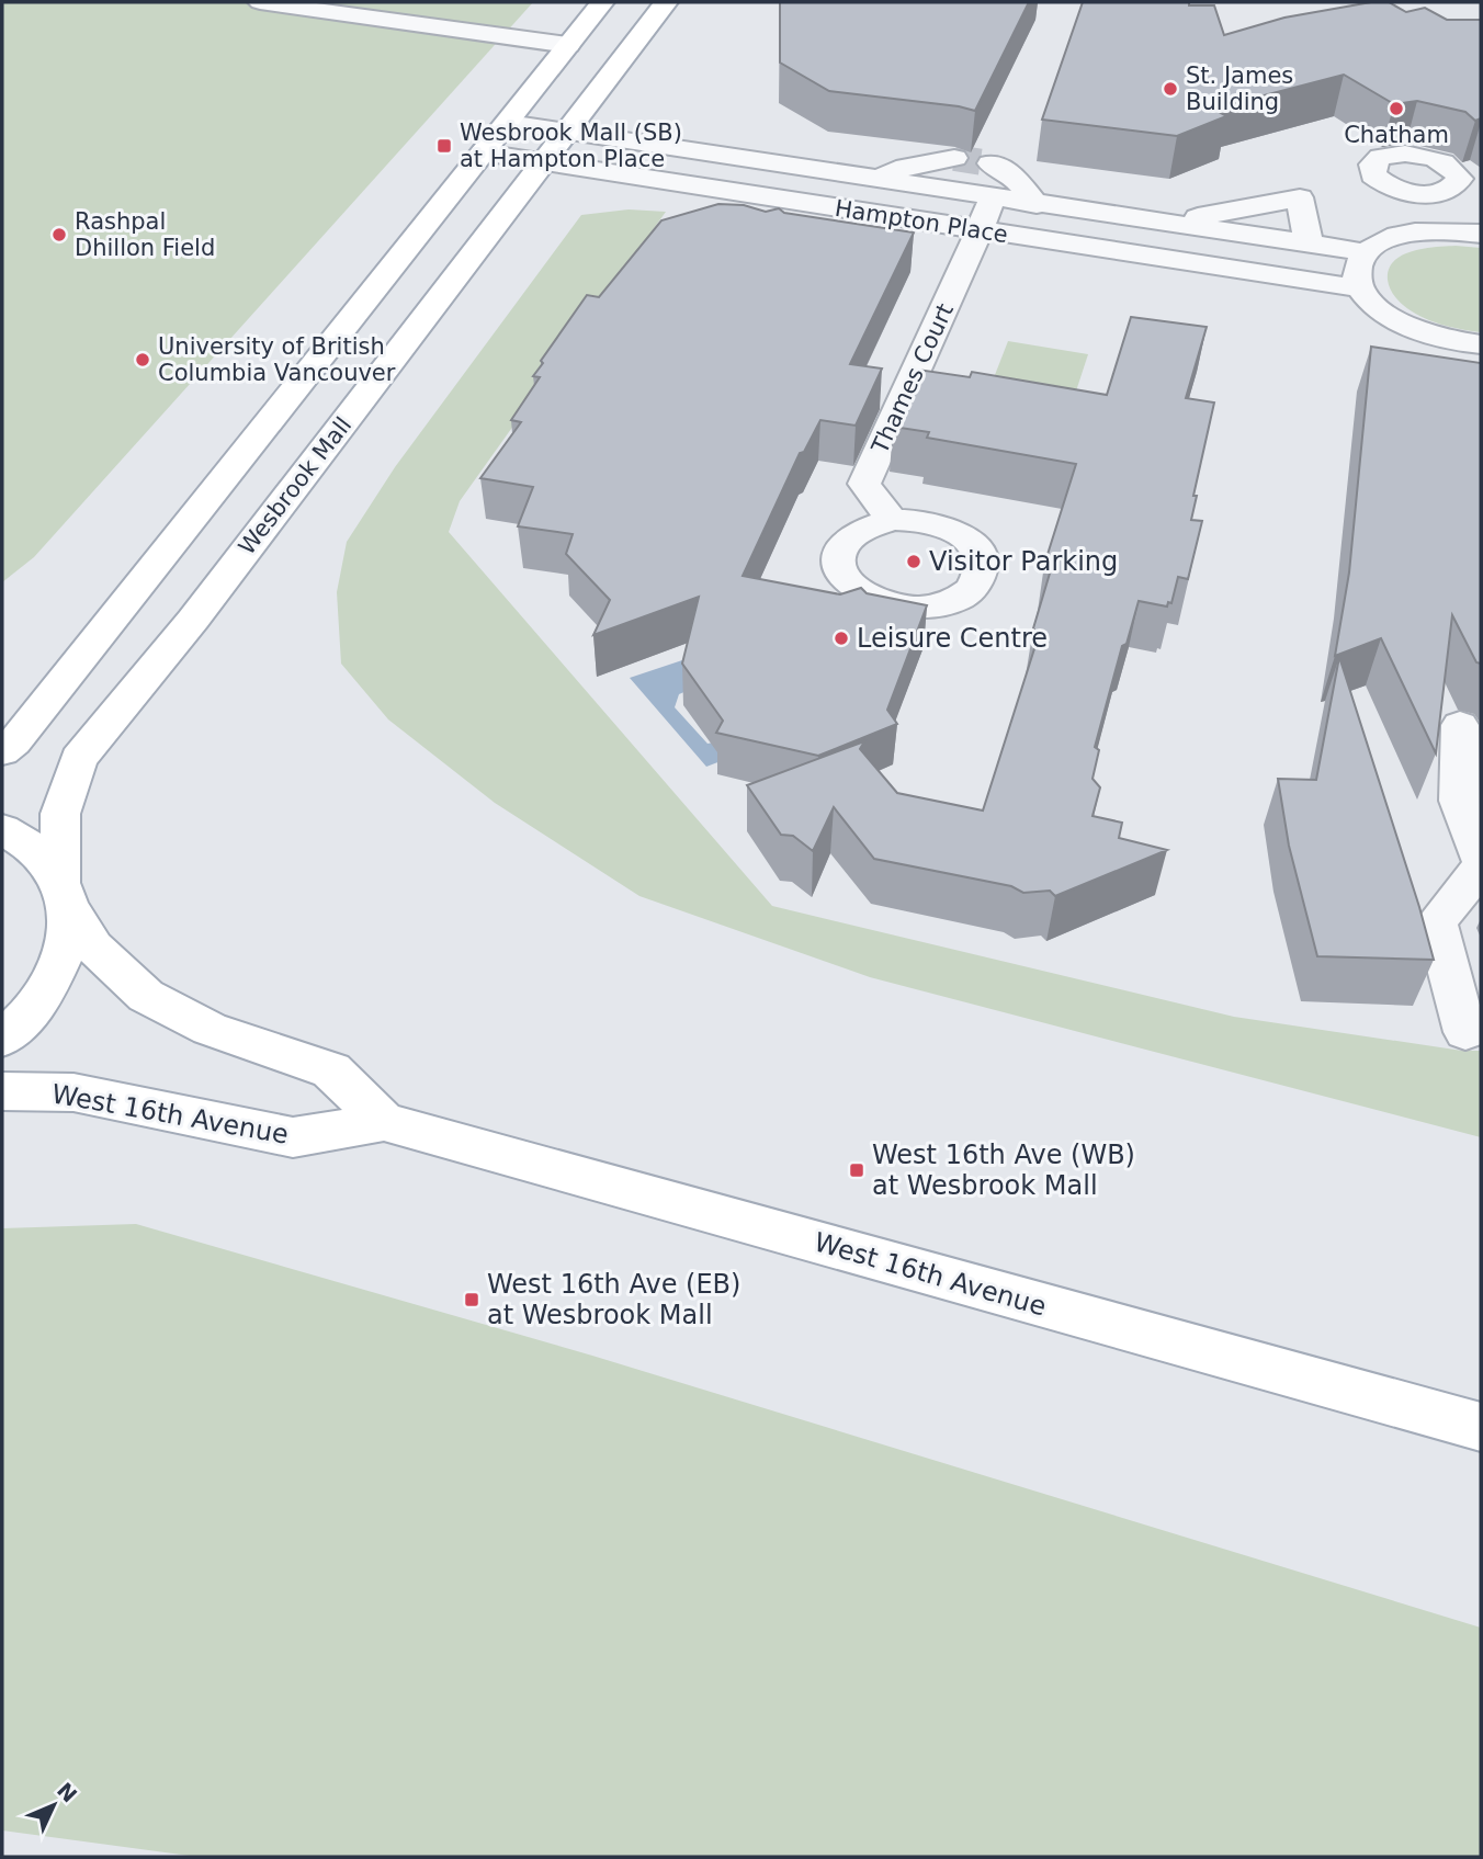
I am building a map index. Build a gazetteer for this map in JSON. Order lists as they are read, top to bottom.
{
  "streets": {
    "main road": ["Wesbrook Mall", "West 16th Avenue"],
    "street": ["Hampton Place", "Thames Court"]
  },
  "crossings": [
    ["Hampton Place", "Thames Court"],
    ["Hampton Place", "Wesbrook Mall"],
    ["Wesbrook Mall", "West 16th Avenue"]
  ],
  "places": {
    "other": [
      "St. James Building",
      "Chatham",
      "Rashpal Dhillon Field",
      "University of British Columbia Vancouver",
      "Visitor Parking",
      "Leisure Centre"
    ],
    "transit": ["Wesbrook Mall (SB) at Hampton Place", "West 16th Ave (WB) at Wesbrook Mall", "West 16th Ave (EB) at Wesbrook Mall"]
  },
  "north": "top right"
}
